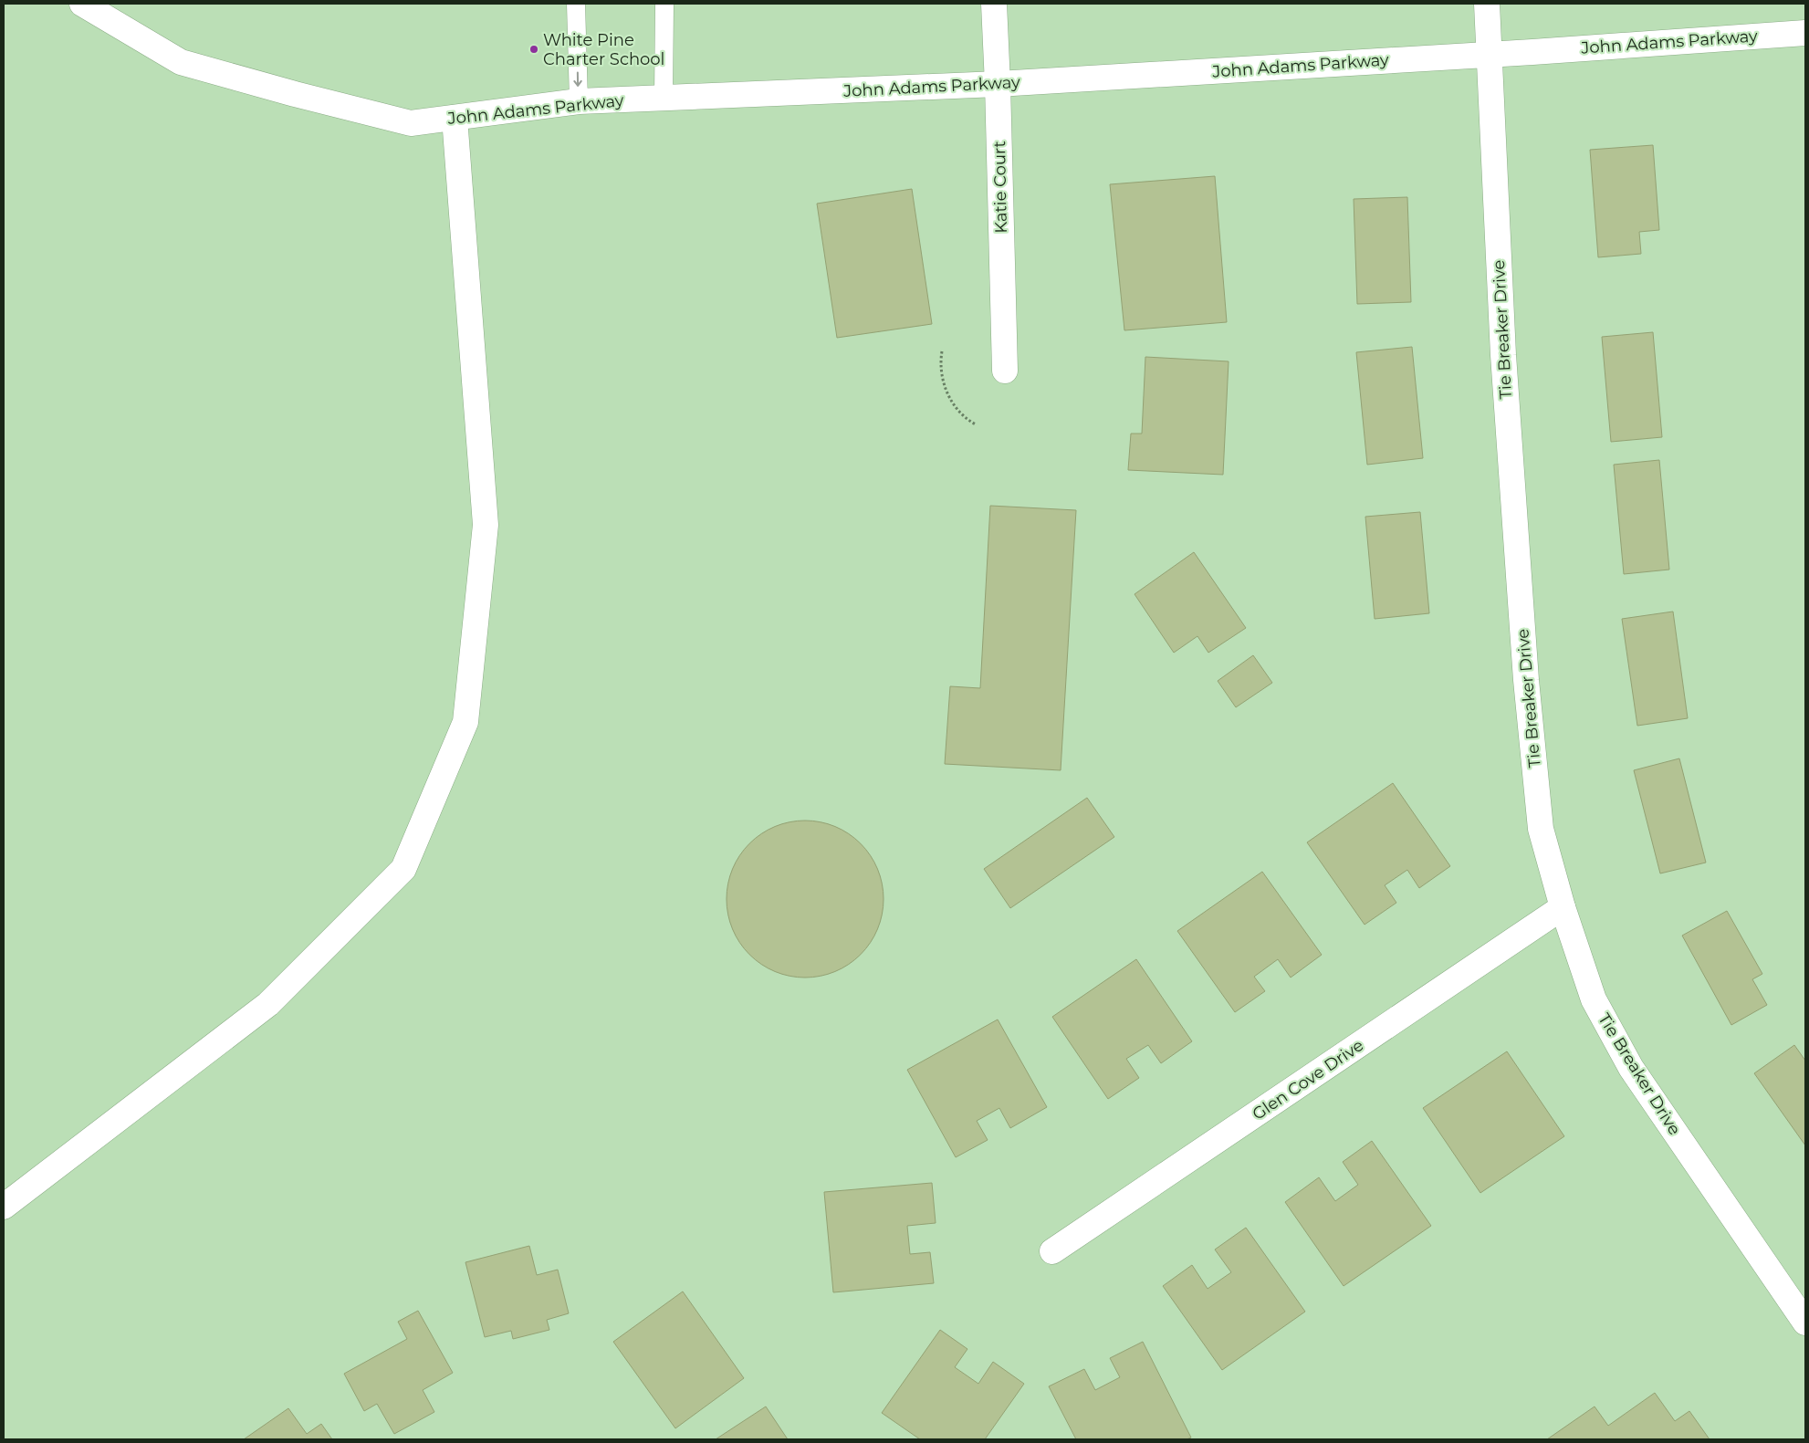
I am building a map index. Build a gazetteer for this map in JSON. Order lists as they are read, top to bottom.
{
  "streets": {
    "street": [
      "John Adams Parkway",
      "Katie Court",
      "Tie Breaker Drive",
      "Glen Cove Drive"
    ]
  },
  "crossings": [
    ["John Adams Parkway", "Katie Court"],
    ["John Adams Parkway", "Tie Breaker Drive"],
    ["Tie Breaker Drive", "Glen Cove Drive"]
  ],
  "places": ["White Pine Charter School"]
}
